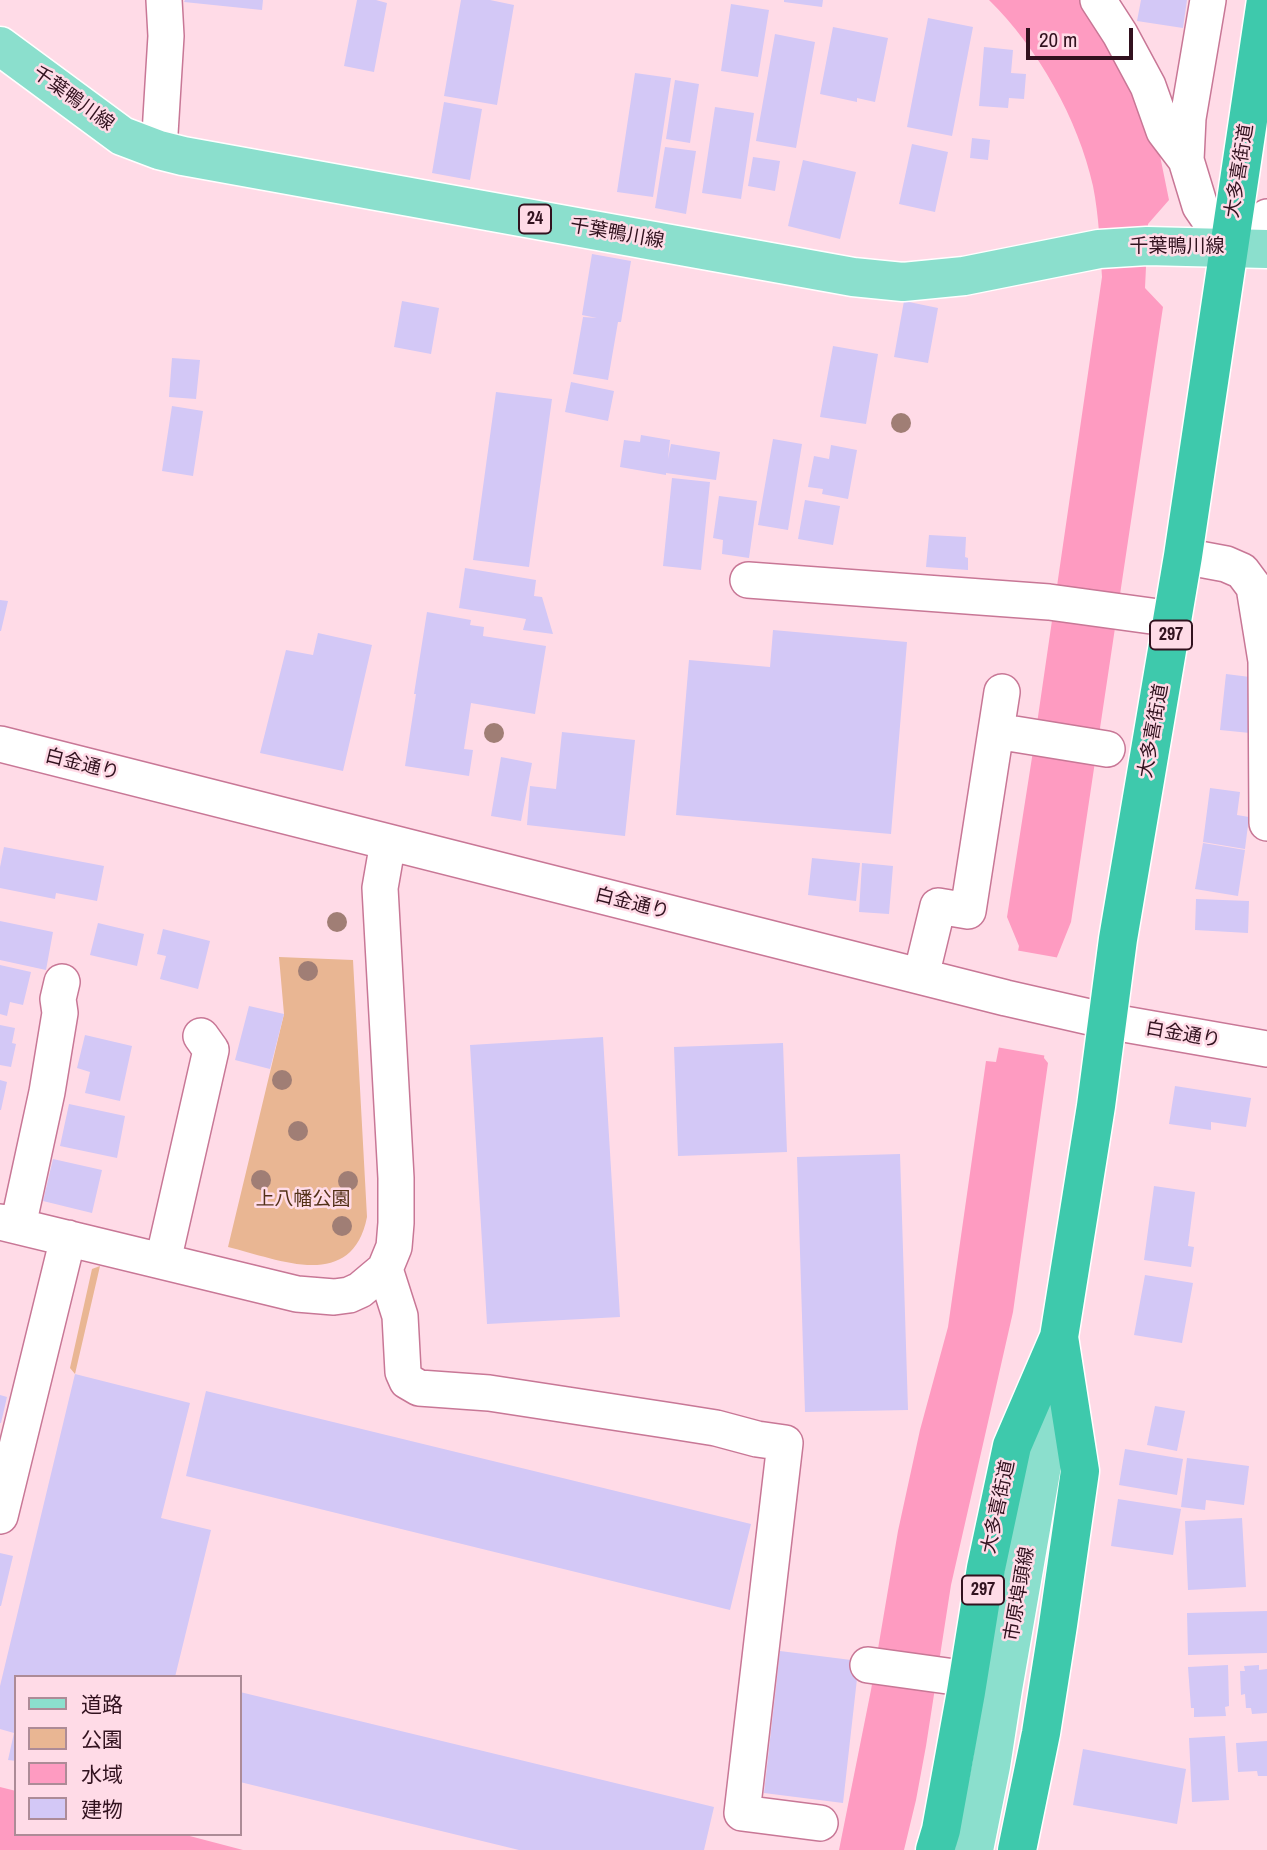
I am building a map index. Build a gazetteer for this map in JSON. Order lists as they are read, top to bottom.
{
  "streets": {
    "highway": ["大多喜街道", "297"],
    "main road": ["千葉鴨川線", "24", "市原埠頭線"],
    "street": ["白金通り"]
  },
  "crossings": [
    ["千葉鴨川線", "大多喜街道"],
    ["大多喜街道", "白金通り"],
    ["大多喜街道", "市原埠頭線"]
  ],
  "parks": ["上八幡公園"],
  "legend": [
    "道路",
    "公園",
    "水域",
    "建物"
  ],
  "scale_bar": "20 m"
}
